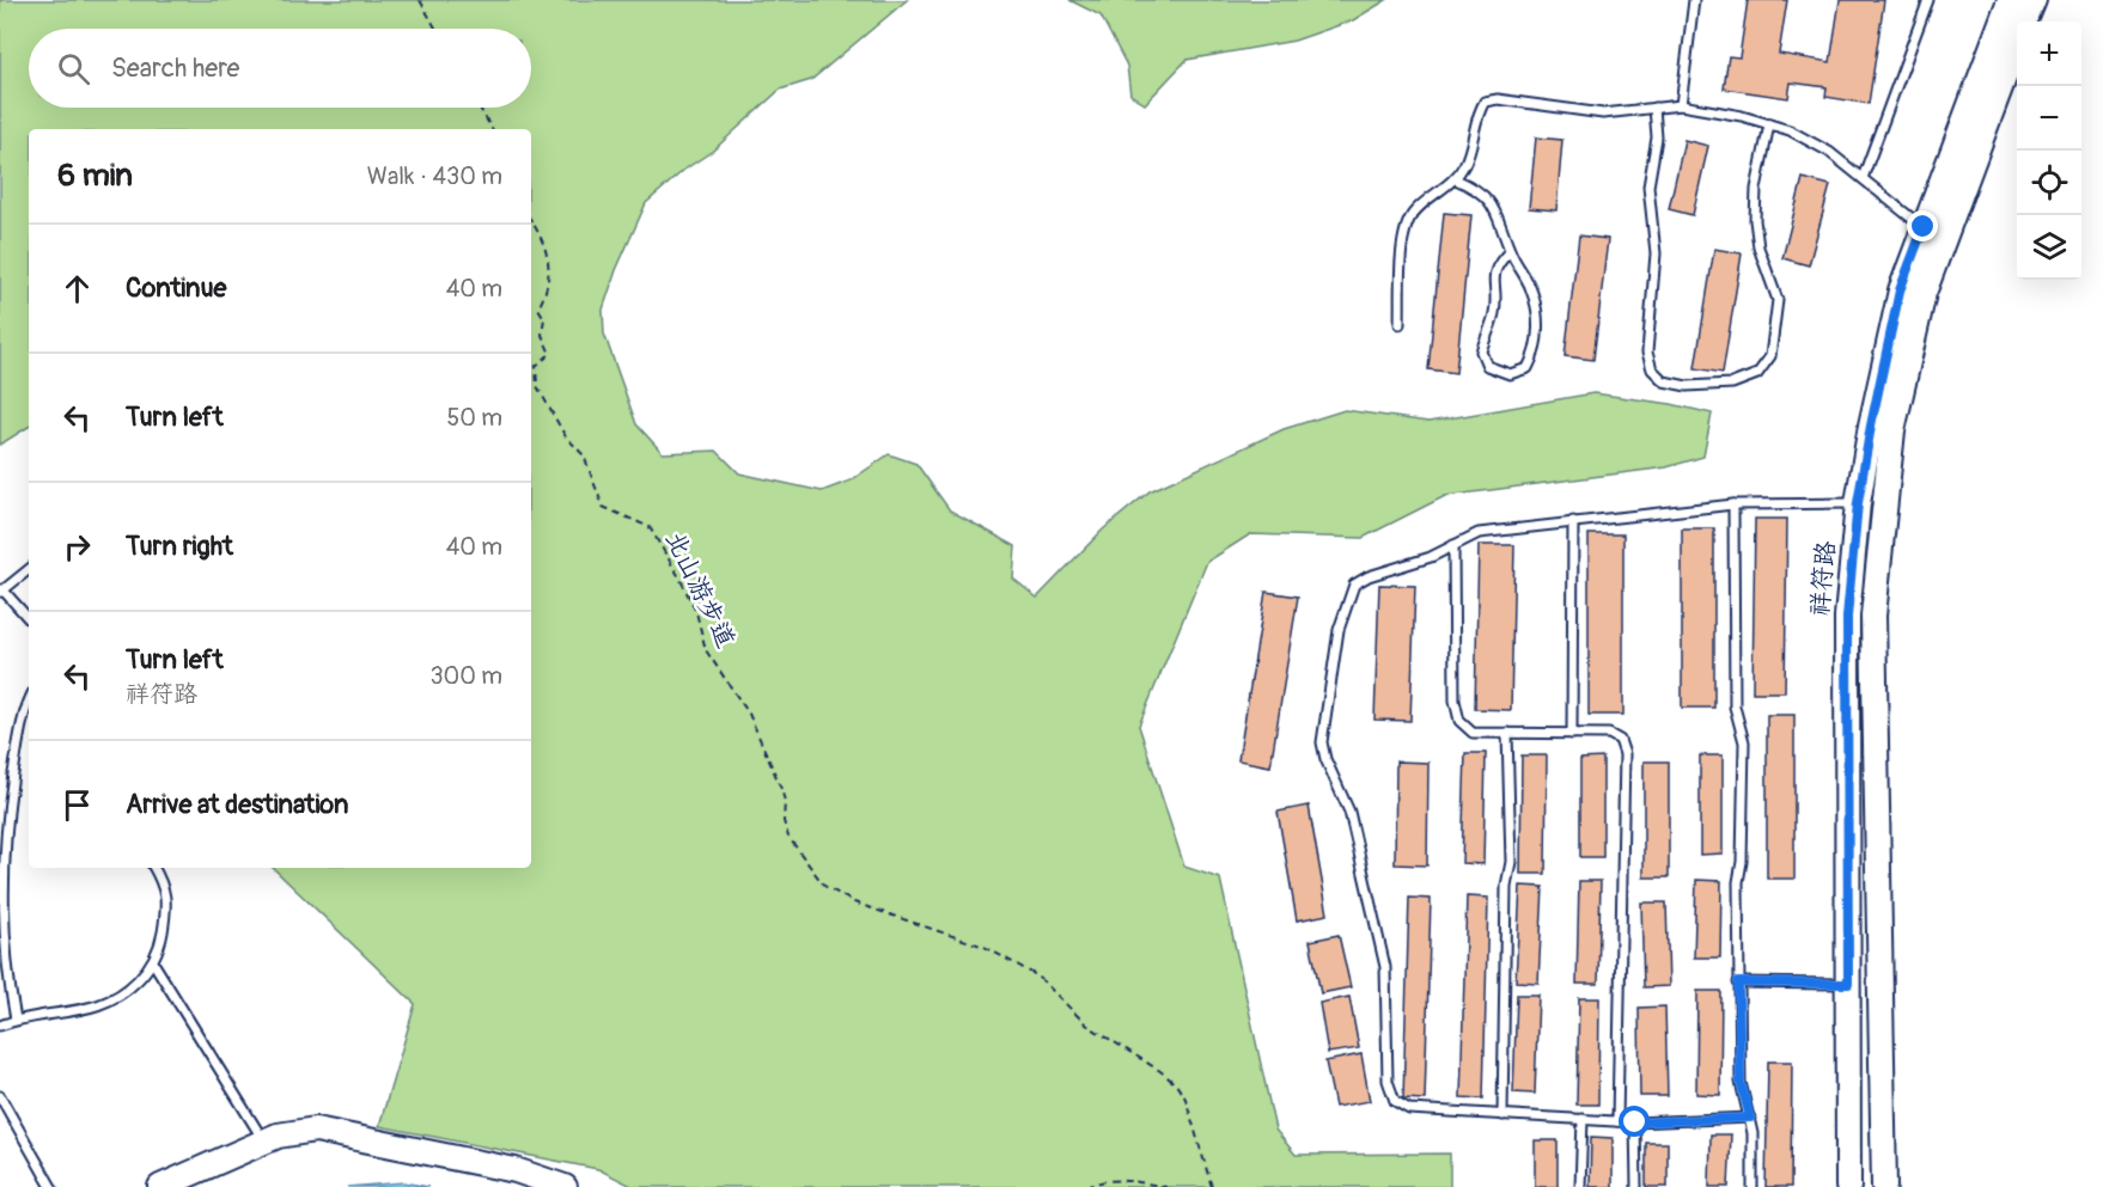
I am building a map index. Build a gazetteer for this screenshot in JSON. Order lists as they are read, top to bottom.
{
  "streets": {
    "main road": ["祥符路"],
    "path": ["北山游步道"]
  },
  "page": {
    "map_buttons": ["+", "−"],
    "search": "Search here",
    "heading": ["6 min", "Walk · 430 m"],
    "list": [
      ["Continue", "40 m"],
      ["Turn left", "50 m"],
      ["Turn right", "40 m"],
      ["Turn left", "祥符路", "300 m"],
      "Arrive at destination"
    ]
  }
}
